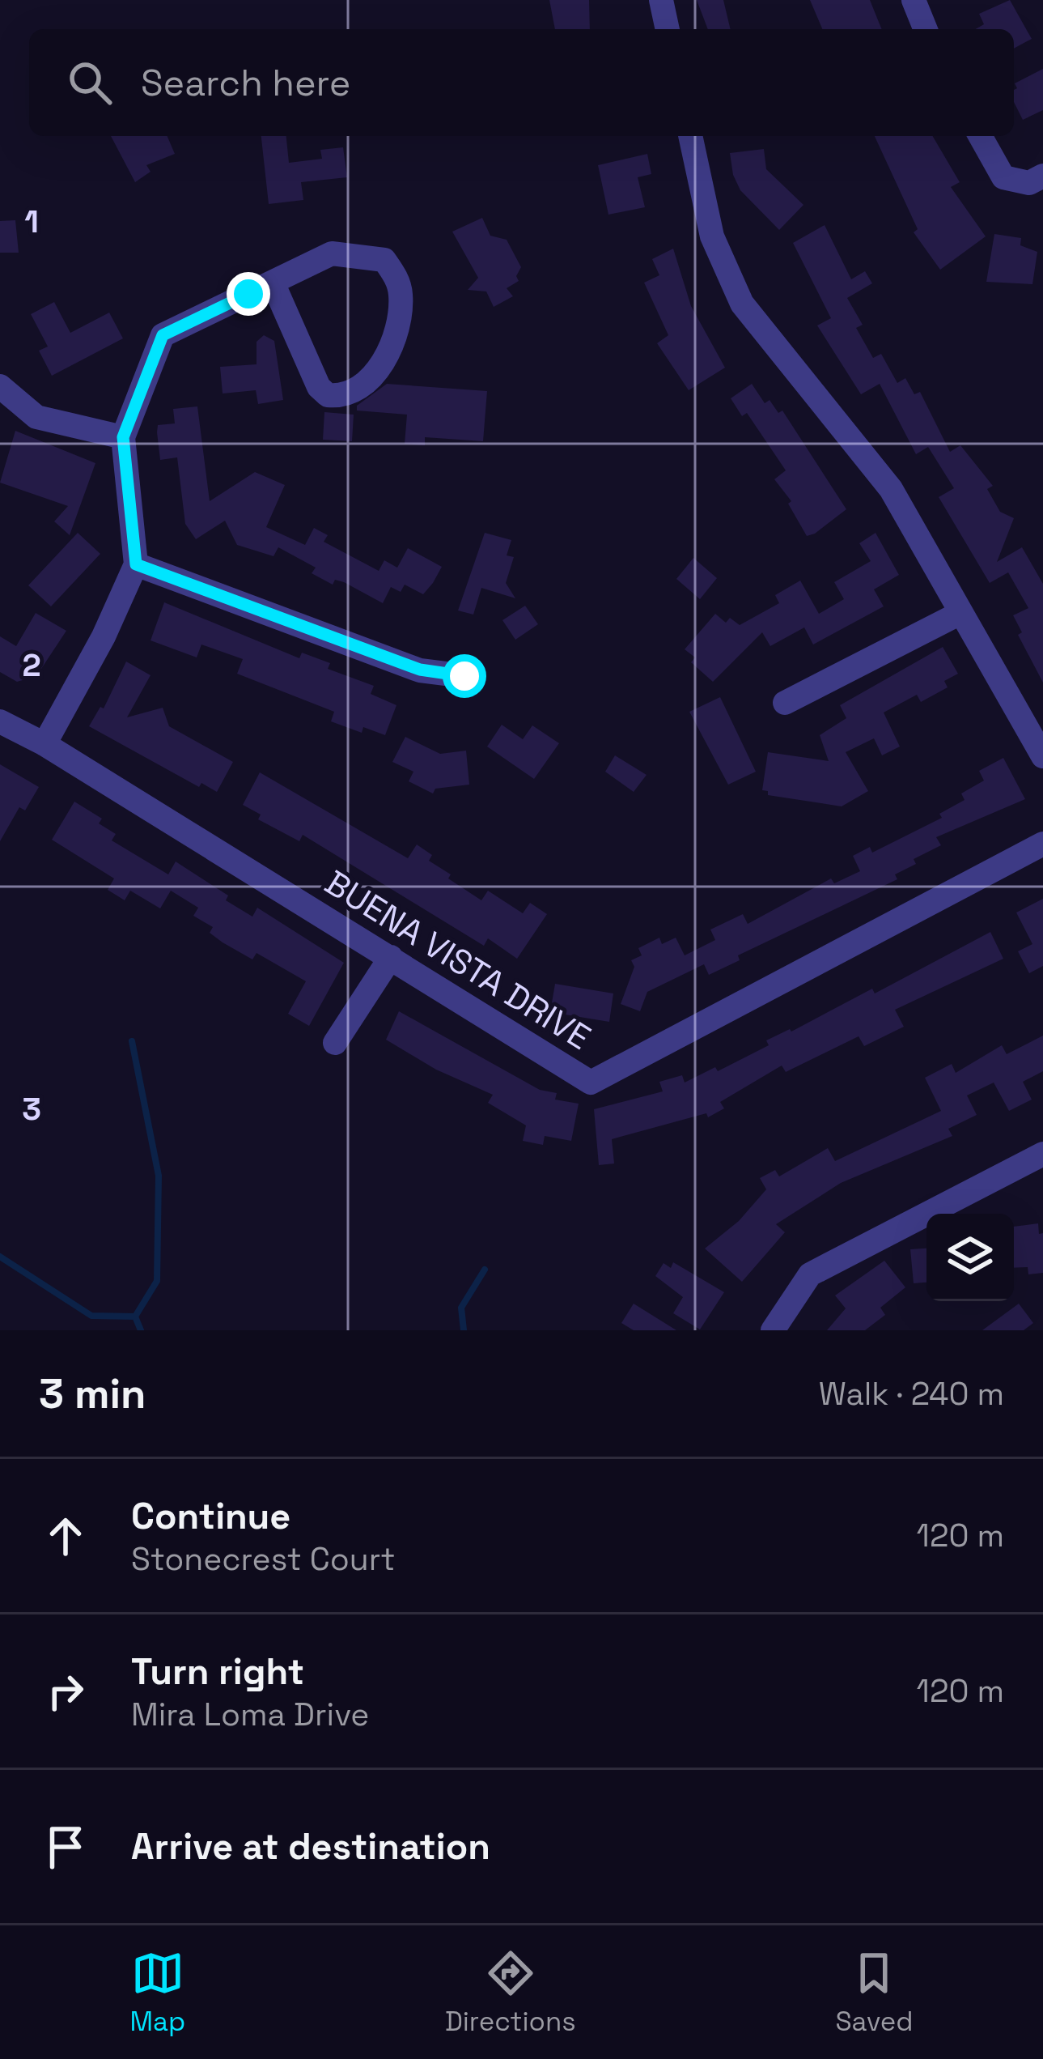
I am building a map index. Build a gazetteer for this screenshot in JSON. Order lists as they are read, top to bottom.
{
  "streets": {
    "street": ["BUENA VISTA DRIVE"]
  },
  "page": {
    "search": "Search here",
    "heading": ["3 min", "Walk · 240 m"],
    "list": [
      ["Continue", "Stonecrest Court", "120 m"],
      ["Turn right", "Mira Loma Drive", "120 m"],
      "Arrive at destination"
    ],
    "nav": ["Map", "Directions", "Saved"]
  },
  "grid": {
    "rows": ["1", "2", "3"]
  }
}
